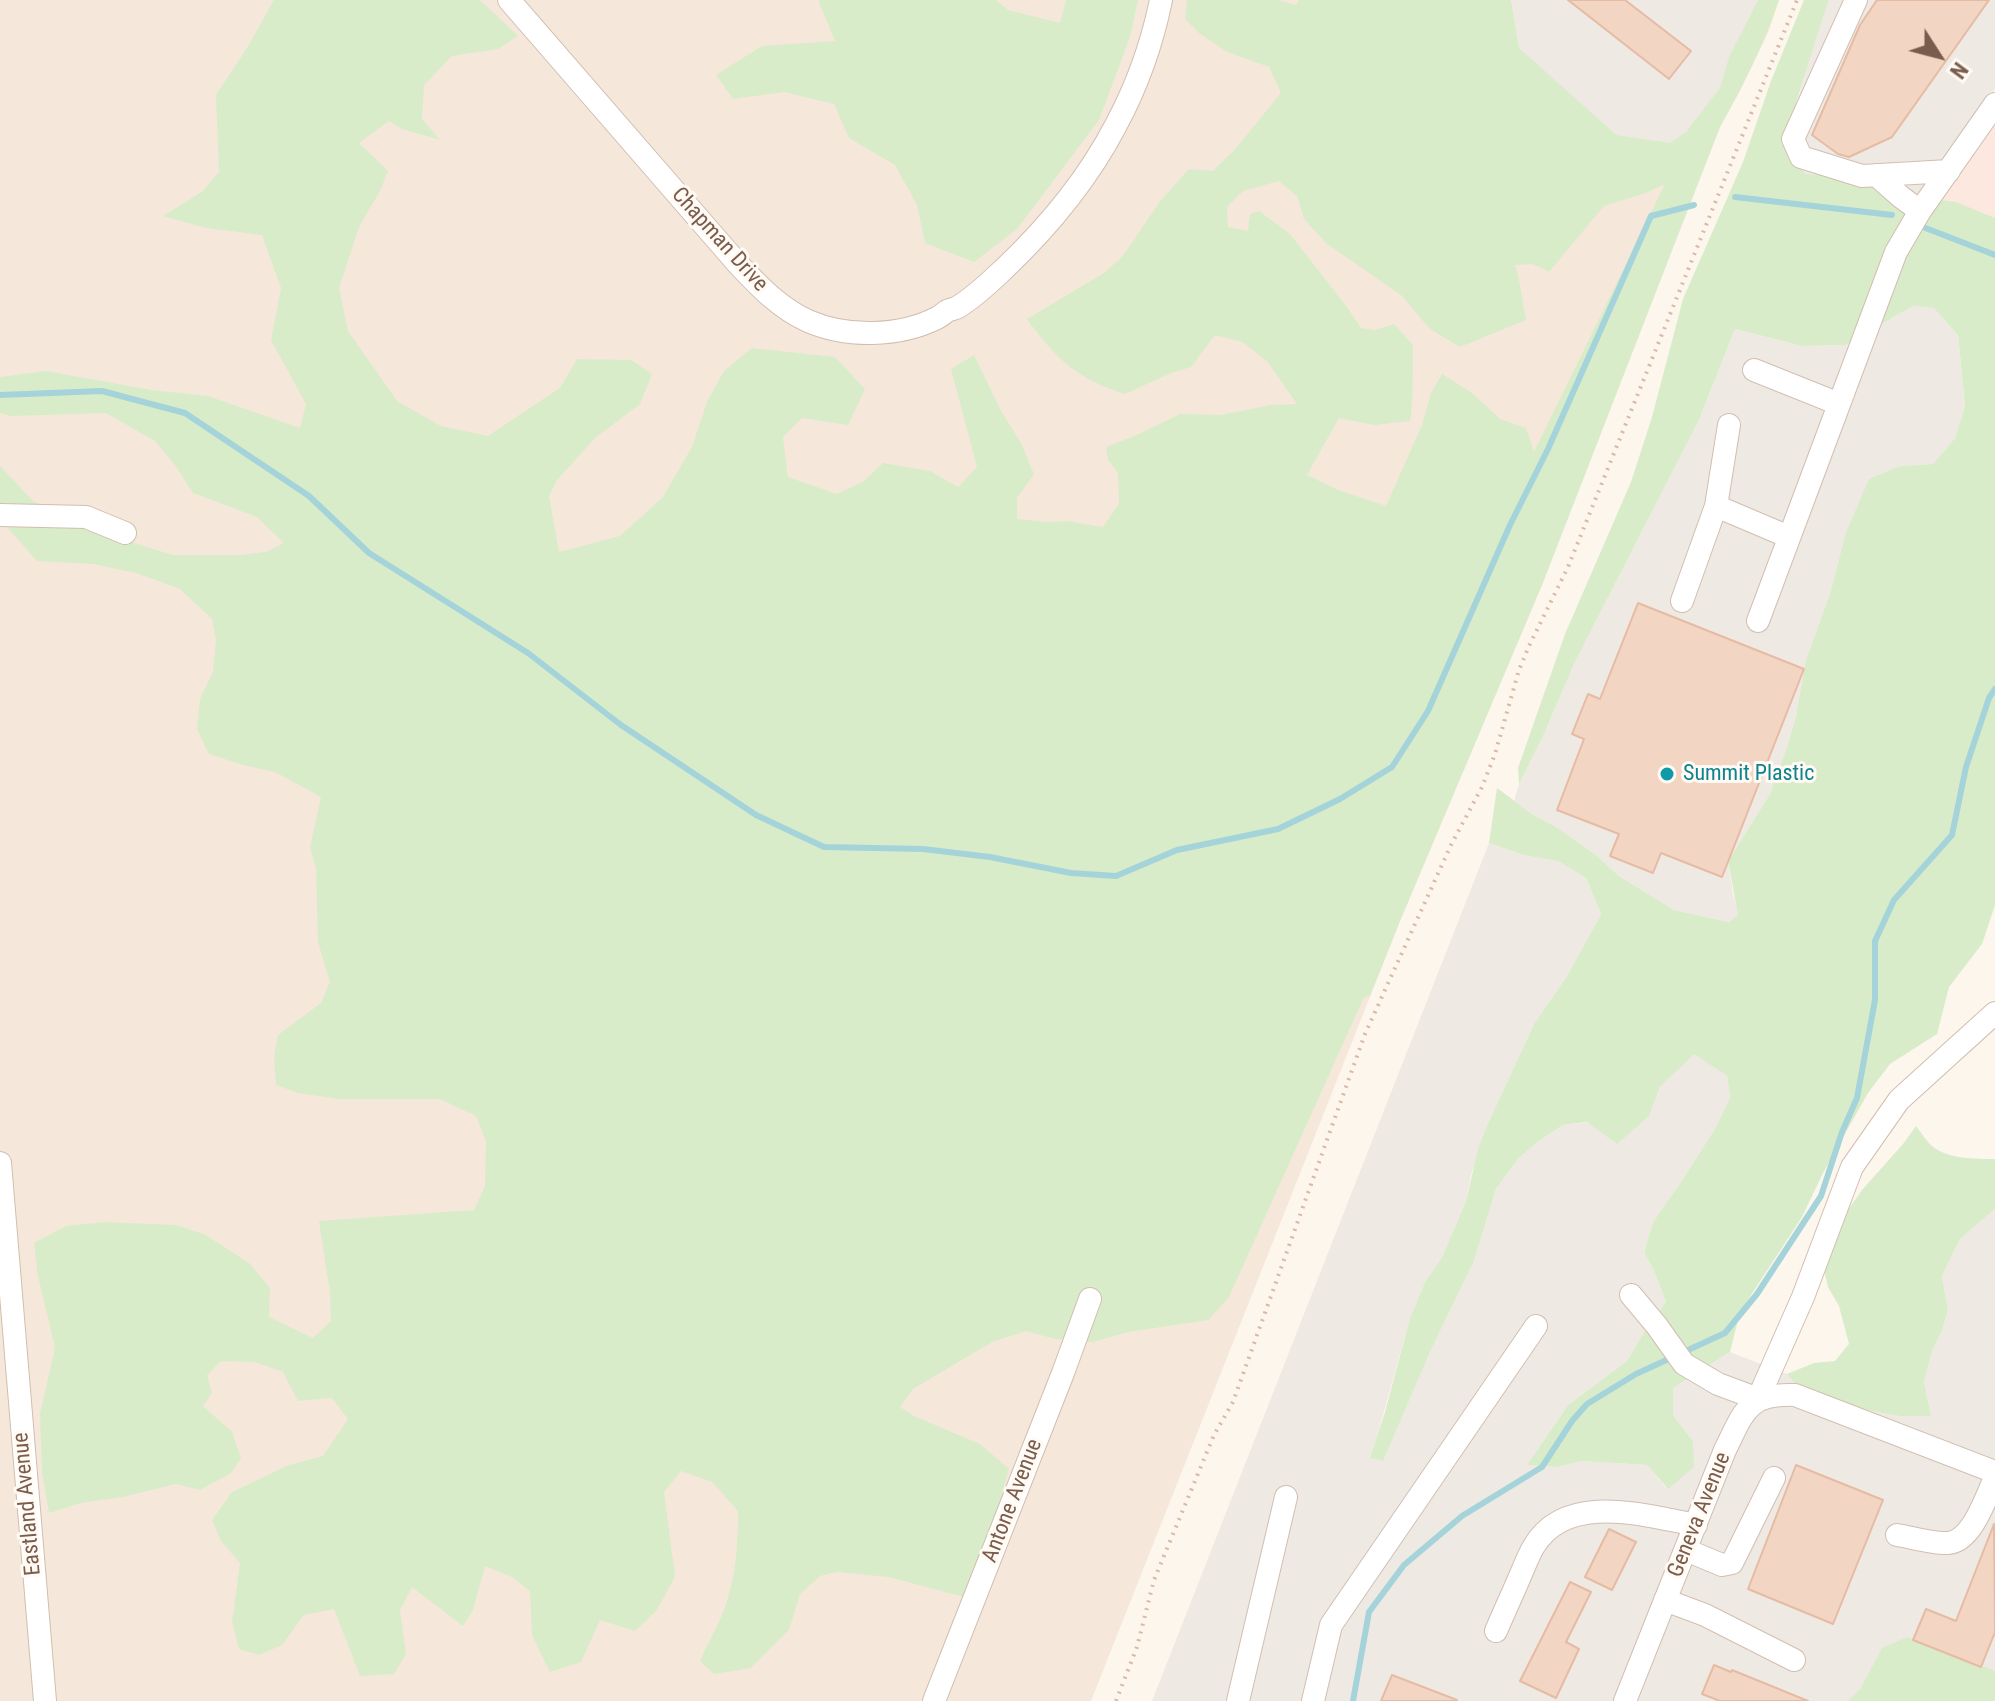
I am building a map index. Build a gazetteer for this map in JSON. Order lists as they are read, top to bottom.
{
  "streets": {
    "street": [
      "Chapman Drive",
      "Antone Avenue",
      "Eastland Avenue",
      "Geneva Avenue"
    ]
  },
  "places": ["Summit Plastic"],
  "north": "bottom right"
}
